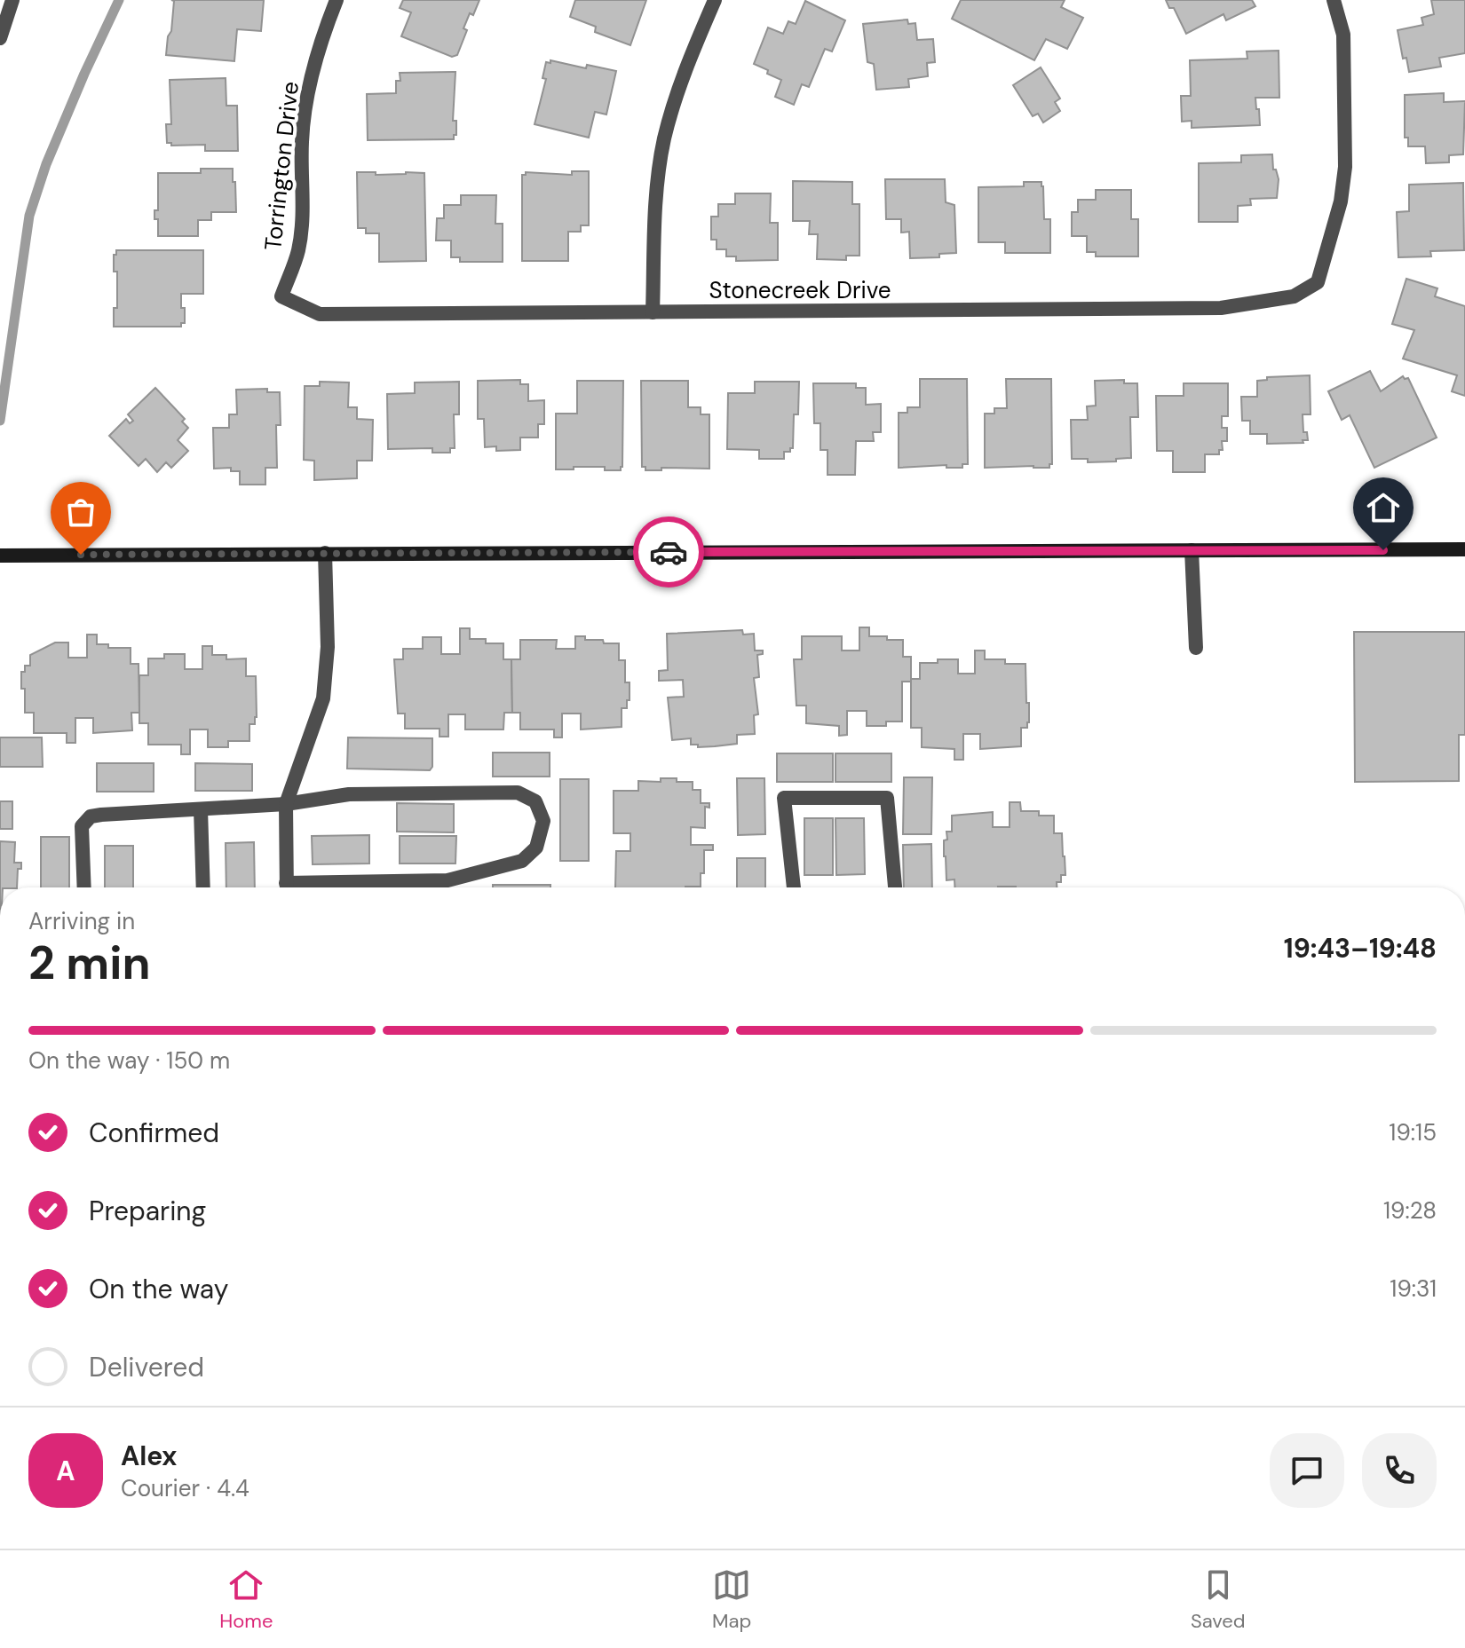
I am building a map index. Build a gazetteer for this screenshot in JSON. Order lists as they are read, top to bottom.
{
  "streets": {
    "street": ["Torrington Drive", "Stonecreek Drive"]
  },
  "crossings": [
    ["Torrington Drive", "Stonecreek Drive"]
  ],
  "page": {
    "heading": ["2 min", "Arriving in", "19:43–19:48"],
    "panel": ["Alex", "Courier · 4.4"],
    "bar": "On the way · 150 m",
    "list": [
      ["Confirmed", "19:15"],
      ["Preparing", "19:28"],
      ["On the way", "19:31"],
      "Delivered"
    ],
    "round": "A",
    "tabs": ["Home", "Map", "Saved"]
  }
}
